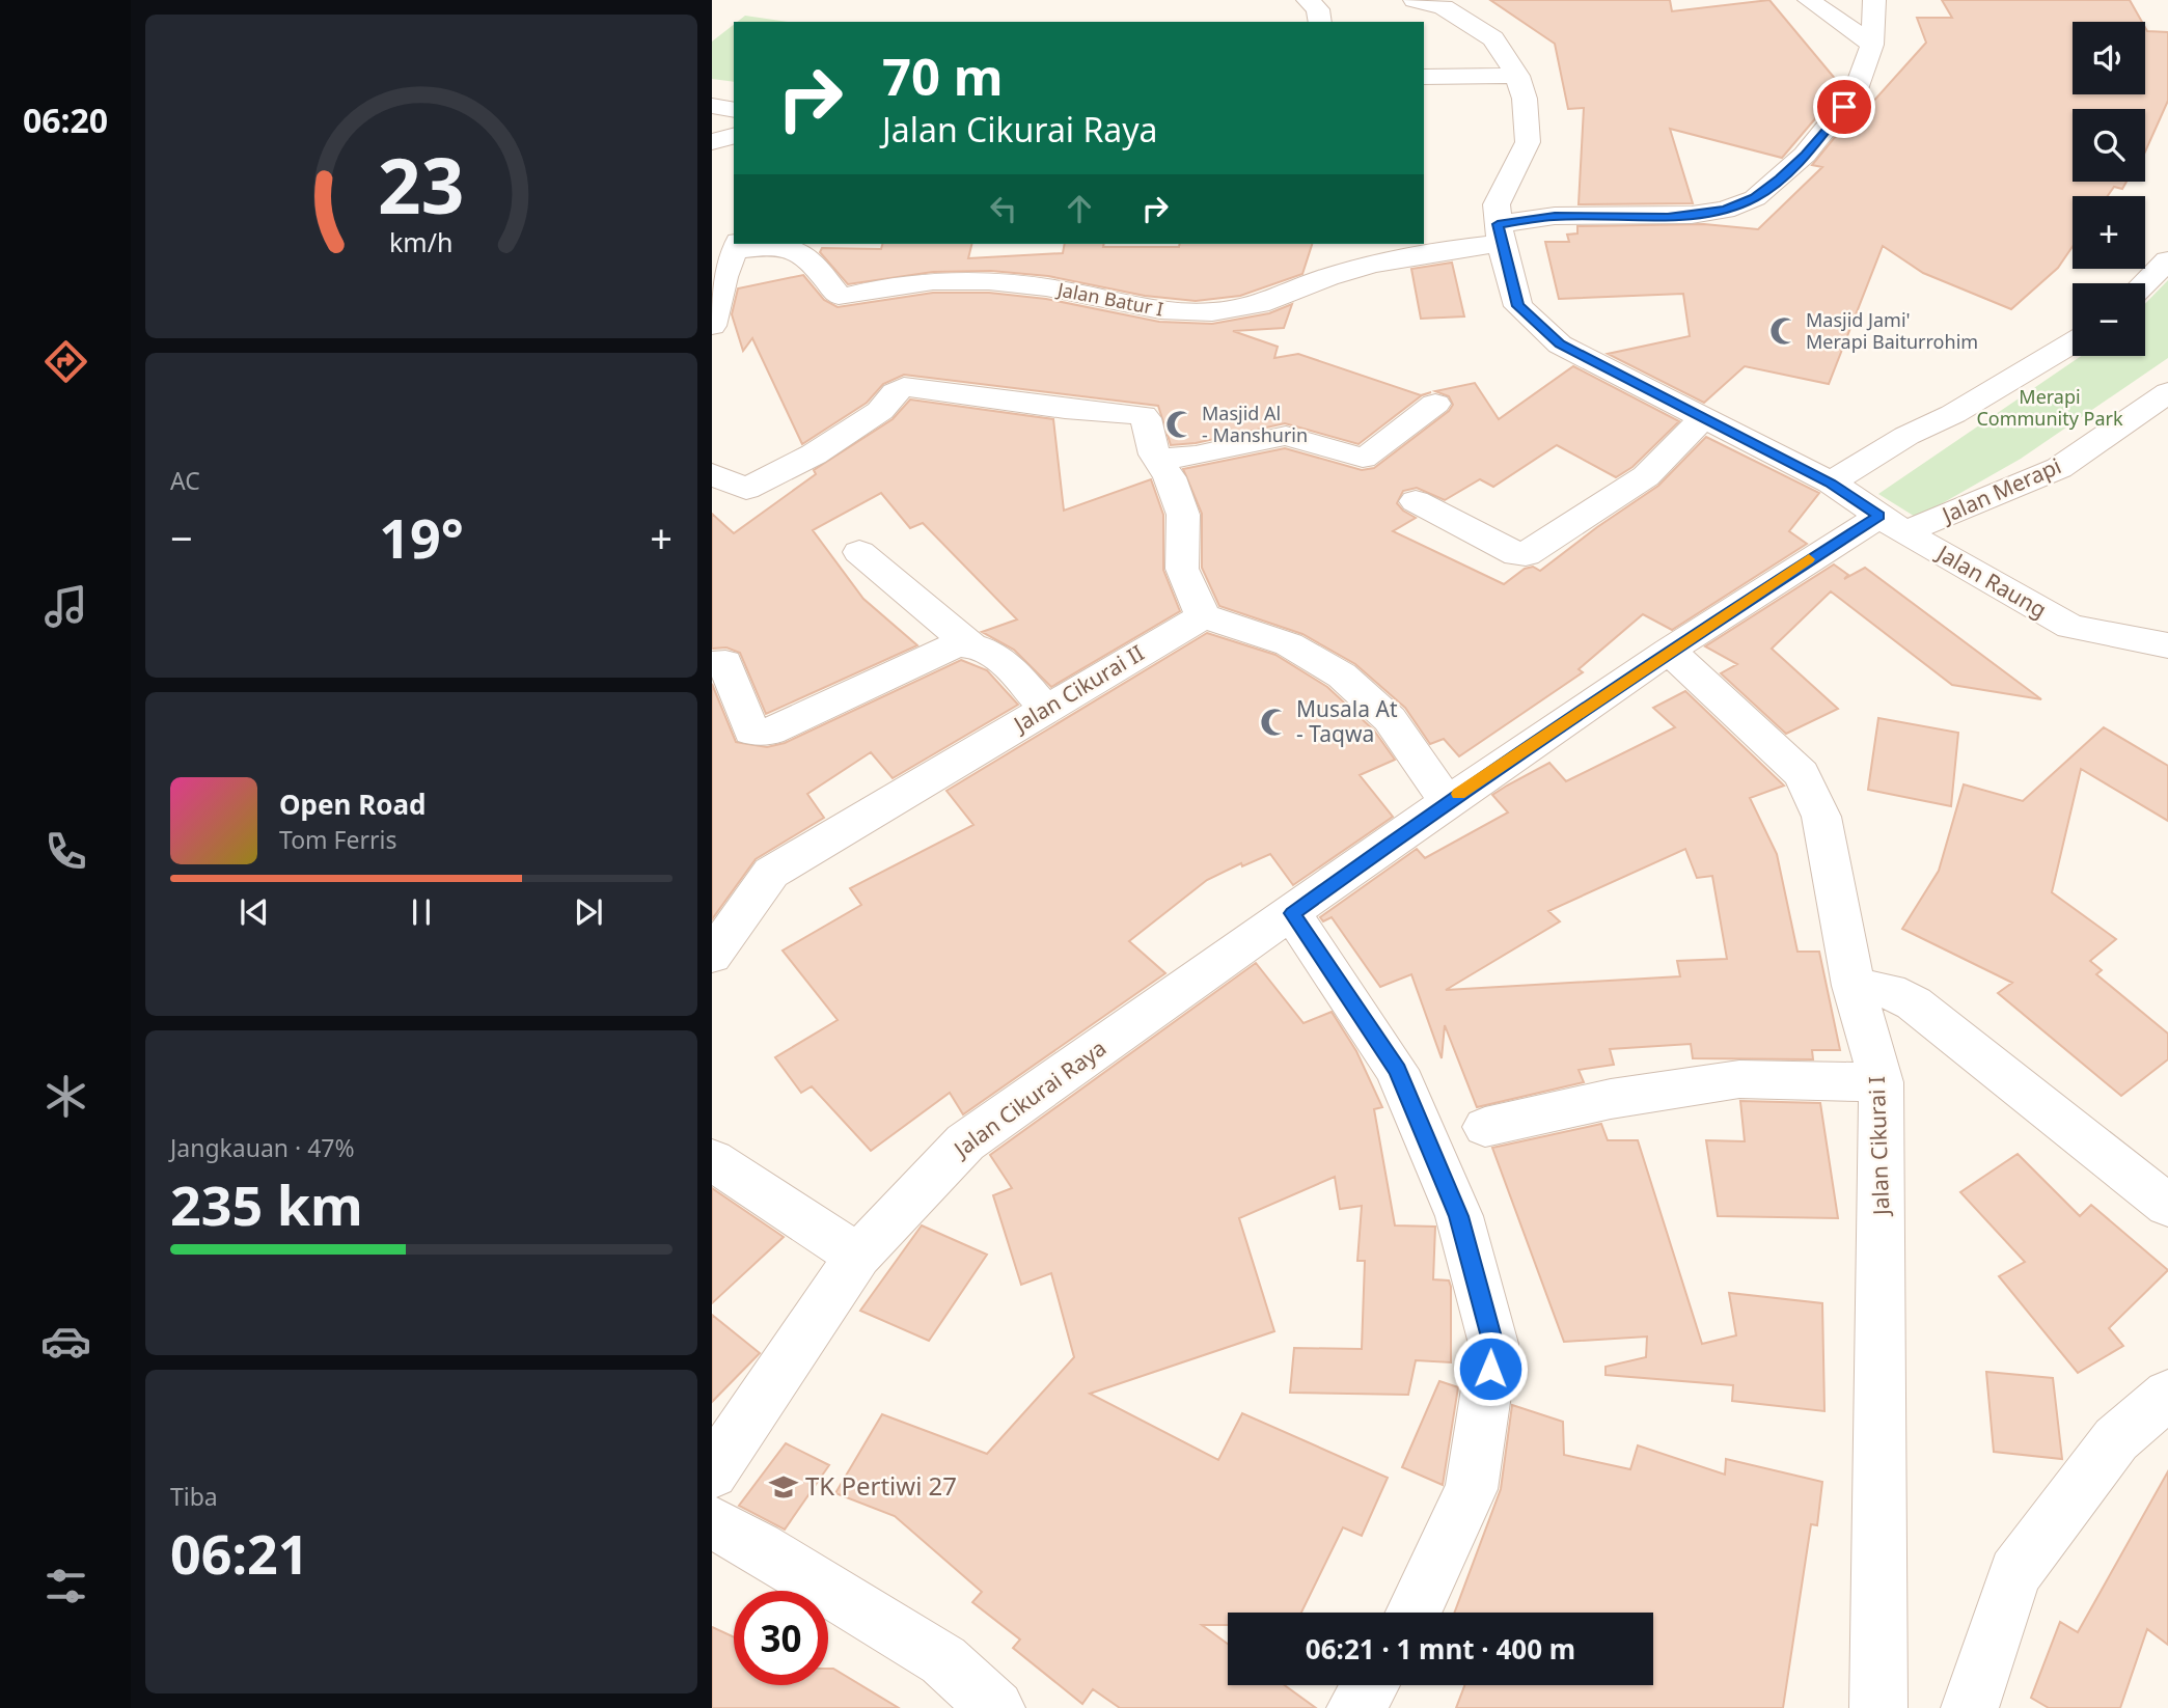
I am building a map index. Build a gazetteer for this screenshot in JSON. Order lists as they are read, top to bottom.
{
  "streets": {
    "street": [
      "Jalan Batur I",
      "Jalan Merapi",
      "Jalan Raung",
      "Jalan Cikurai II",
      "Jalan Cikurai Raya",
      "Jalan Cikurai I"
    ]
  },
  "crossings": [
    ["Jalan Batur I", "Jalan Raung"],
    ["Jalan Merapi", "Jalan Raung"],
    ["Jalan Merapi", "Jalan Cikurai Raya"],
    ["Jalan Raung", "Jalan Cikurai Raya"],
    ["Jalan Cikurai Raya", "Jalan Cikurai I"]
  ],
  "parks": ["Merapi Community Park"],
  "places": {
    "mosque": ["Masjid Jami' Merapi Baiturrohim", "Masjid Al - Manshurin", "Musala At - Taqwa"],
    "school or university": ["TK Pertiwi 27"]
  },
  "page": {
    "tabs": "06:20",
    "map_buttons": ["+", "−"],
    "turn": ["70 m", "Jalan Cikurai Raya"],
    "tile": [
      "AC",
      ["Jangkauan · 47%", "235 km"],
      ["Tiba", "06:21"]
    ],
    "heat": ["−", "19°", "+"],
    "song": ["Open Road", "Tom Ferris"],
    "limit": "30",
    "trip": "06:21 · 1 mnt · 400 m",
    "gauge": ["23", "km/h"]
  }
}
